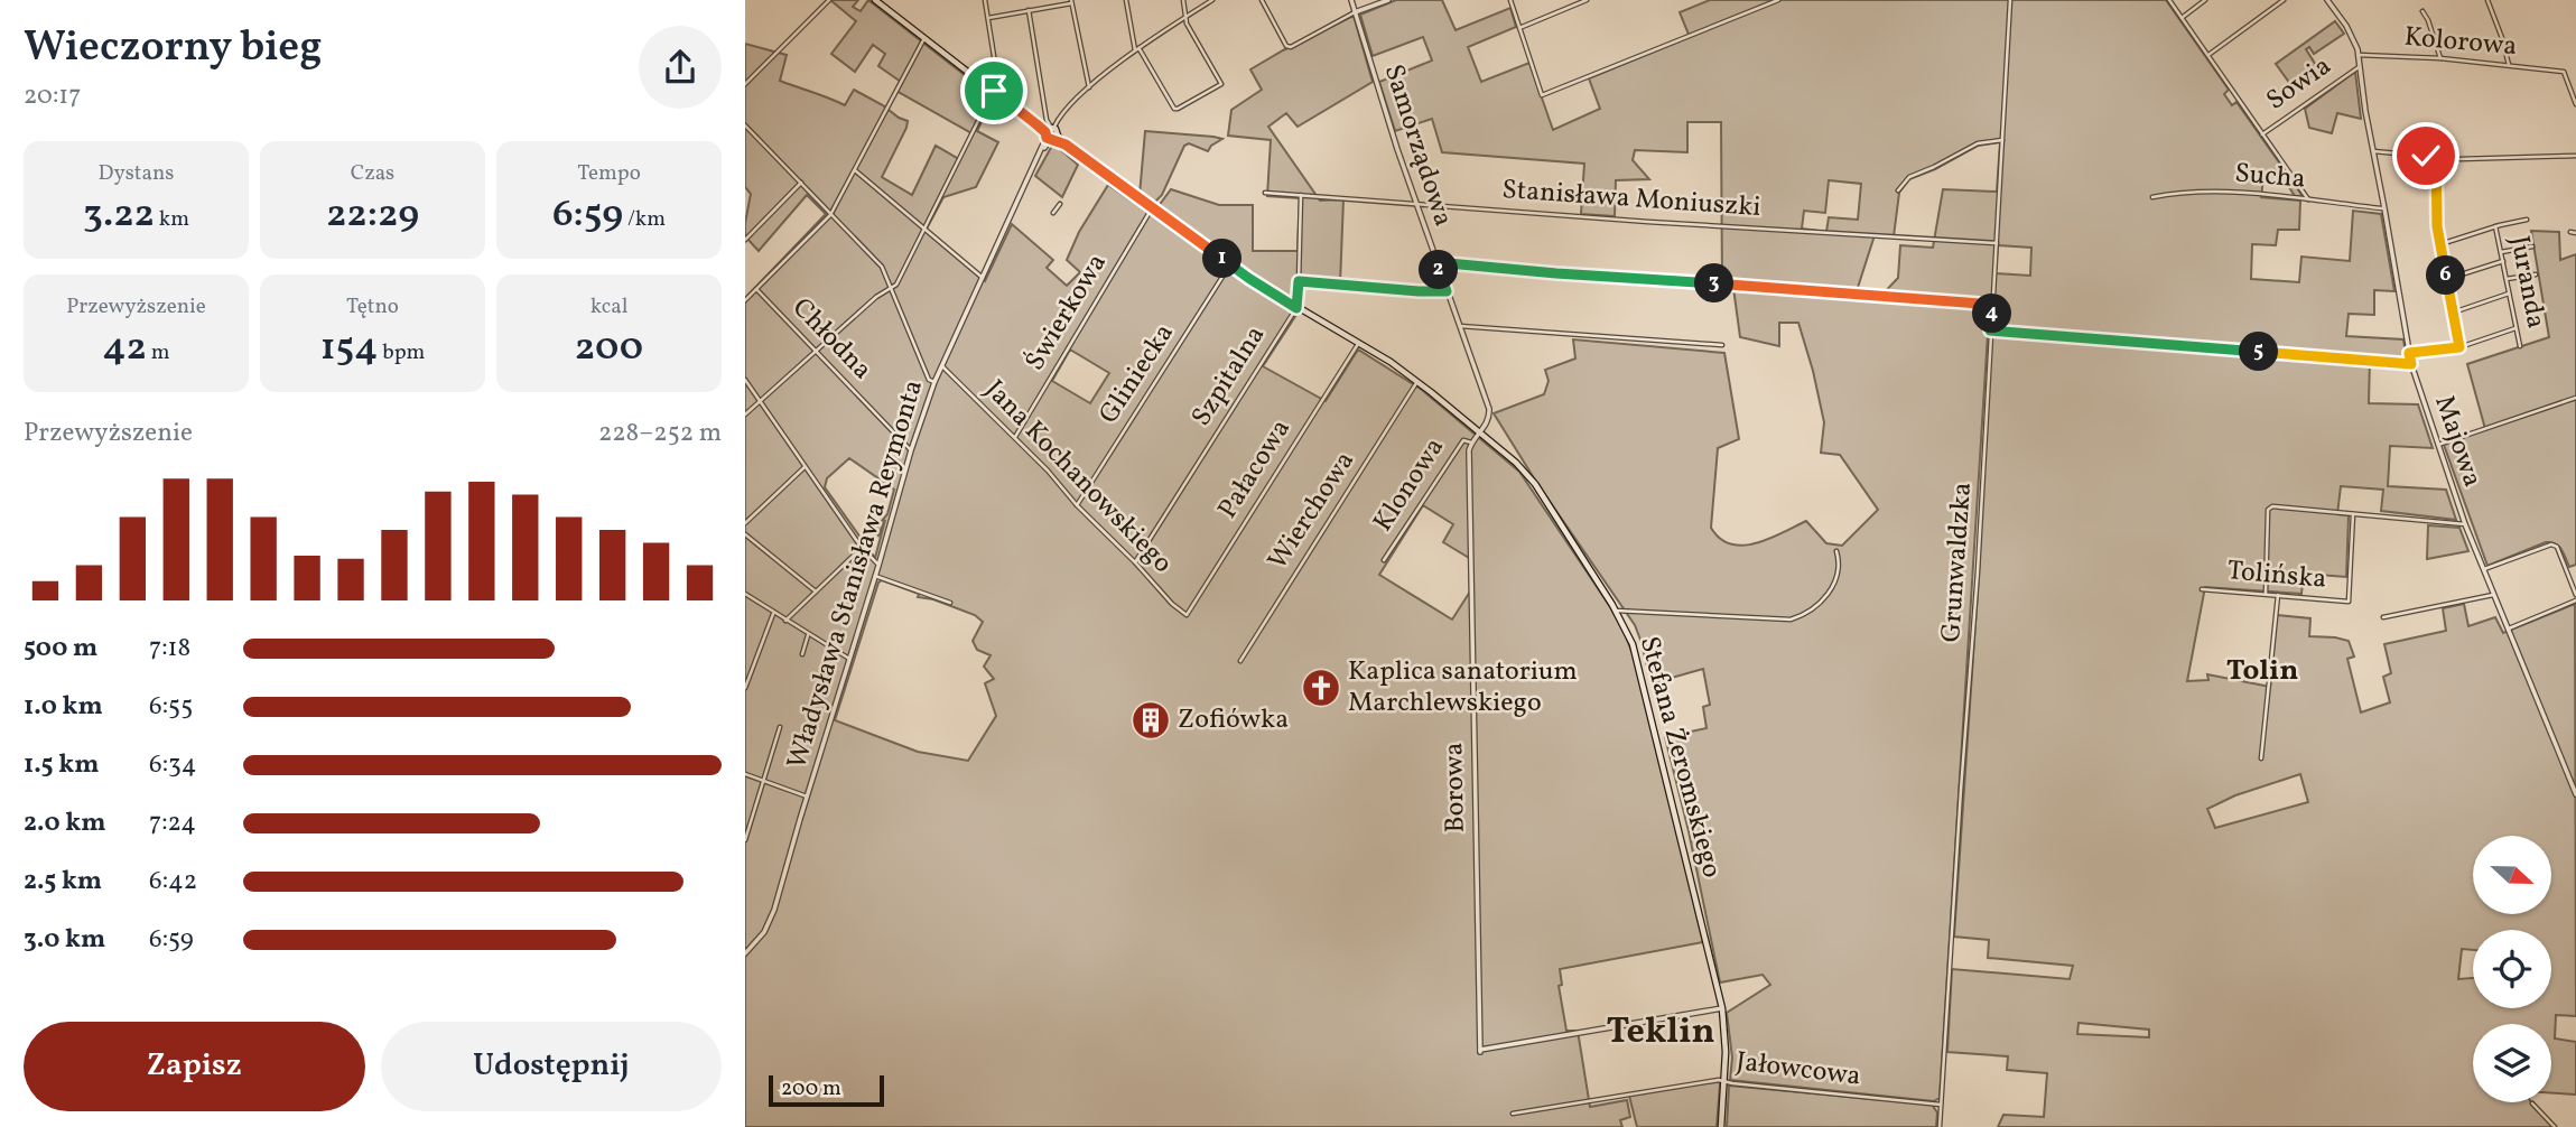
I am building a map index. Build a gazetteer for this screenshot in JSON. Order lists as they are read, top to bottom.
{
  "streets": {
    "main road": ["Stefana Żeromskiego"],
    "street": [
      "Kolorowa",
      "Sowia",
      "Samorządowa",
      "Sucha",
      "Stanisława Moniuszki",
      "Juranda",
      "Świerkowa",
      "Chłodna",
      "Gliniecka",
      "Szpitalna",
      "Majowa",
      "Pałacowa",
      "Jana Kochanowskiego",
      "Klonowa",
      "Wierchowa",
      "Grunwaldzka",
      "Władysława Stanisława Reymonta",
      "Tolińska",
      "Borowa",
      "Jałowcowa"
    ]
  },
  "crossings": [
    ["Kolorowa", "Majowa"],
    ["Sowia", "Majowa"],
    ["Samorządowa", "Stanisława Moniuszki"],
    ["Samorządowa", "Stefana Żeromskiego"],
    ["Sucha", "Majowa"],
    ["Stanisława Moniuszki", "Szpitalna"],
    ["Stanisława Moniuszki", "Grunwaldzka"],
    ["Świerkowa", "Jana Kochanowskiego"],
    ["Świerkowa", "Stefana Żeromskiego"],
    ["Chłodna", "Władysława Stanisława Reymonta"],
    ["Gliniecka", "Jana Kochanowskiego"],
    ["Gliniecka", "Stefana Żeromskiego"],
    ["Szpitalna", "Jana Kochanowskiego"],
    ["Szpitalna", "Stefana Żeromskiego"],
    ["Pałacowa", "Jana Kochanowskiego"],
    ["Pałacowa", "Stefana Żeromskiego"],
    ["Jana Kochanowskiego", "Władysława Stanisława Reymonta"],
    ["Klonowa", "Borowa"],
    ["Wierchowa", "Stefana Żeromskiego"],
    ["Grunwaldzka", "Jałowcowa"],
    ["Władysława Stanisława Reymonta", "Stefana Żeromskiego"],
    ["Stefana Żeromskiego", "Borowa"],
    ["Stefana Żeromskiego", "Jałowcowa"]
  ],
  "districts": ["Tolin", "Teklin"],
  "places": {
    "church": ["Kaplica sanatorium Marchlewskiego"],
    "building": ["Zofiówka"]
  },
  "scale_bar": "200 m",
  "north": "right",
  "page": {
    "heading": ["Wieczorny bieg", "20:17"],
    "stats": [
      ["Dystans", "3.22 km"],
      ["Czas", "22:29"],
      ["Tempo", "6:59 /km"],
      ["Przewyższenie", "42 m"],
      ["Tętno", "154 bpm"],
      ["kcal", "200"]
    ],
    "pins": [
      "1",
      "2",
      "6",
      "3",
      "4",
      "5"
    ],
    "chart": ["Przewyższenie", "228–252 m"],
    "list": [
      {
        "name": "500 m",
        "note": "7:18"
      },
      {
        "name": "1.0 km",
        "note": "6:55"
      },
      {
        "name": "1.5 km",
        "note": "6:34"
      },
      {
        "name": "2.0 km",
        "note": "7:24"
      },
      {
        "name": "2.5 km",
        "note": "6:42"
      },
      {
        "name": "3.0 km",
        "note": "6:59"
      }
    ],
    "buttons": ["Zapisz", "Udostępnij"],
    "scale": "200 m"
  }
}
